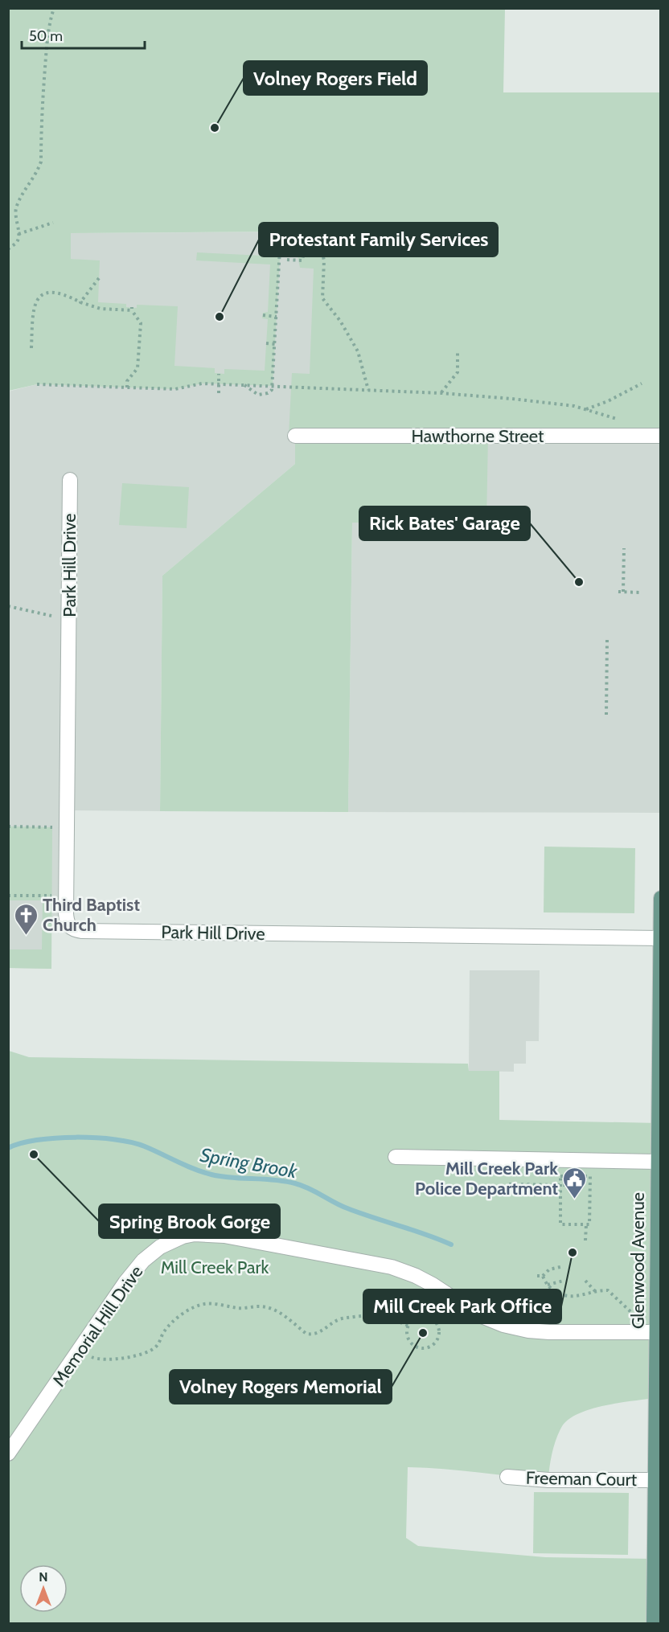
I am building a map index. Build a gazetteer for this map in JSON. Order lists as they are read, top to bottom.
{
  "streets": {
    "main road": ["Glenwood Avenue"],
    "street": [
      "Hawthorne Street",
      "Park Hill Drive",
      "Memorial Hill Drive",
      "Freeman Court"
    ]
  },
  "crossings": [
    ["Park Hill Drive", "Glenwood Avenue"],
    ["Glenwood Avenue", "Memorial Hill Drive"],
    ["Glenwood Avenue", "Freeman Court"]
  ],
  "water": ["Spring Brook"],
  "parks": ["Mill Creek Park"],
  "places": {
    "other": [
      "Volney Rogers Field",
      "Protestant Family Services",
      "Rick Bates' Garage",
      "Spring Brook Gorge",
      "Mill Creek Park Office",
      "Volney Rogers Memorial"
    ],
    "church": ["Third Baptist Church"],
    "public building": ["Mill Creek Park Police Department"]
  },
  "scale_bar": "50 m",
  "north": "top"
}
